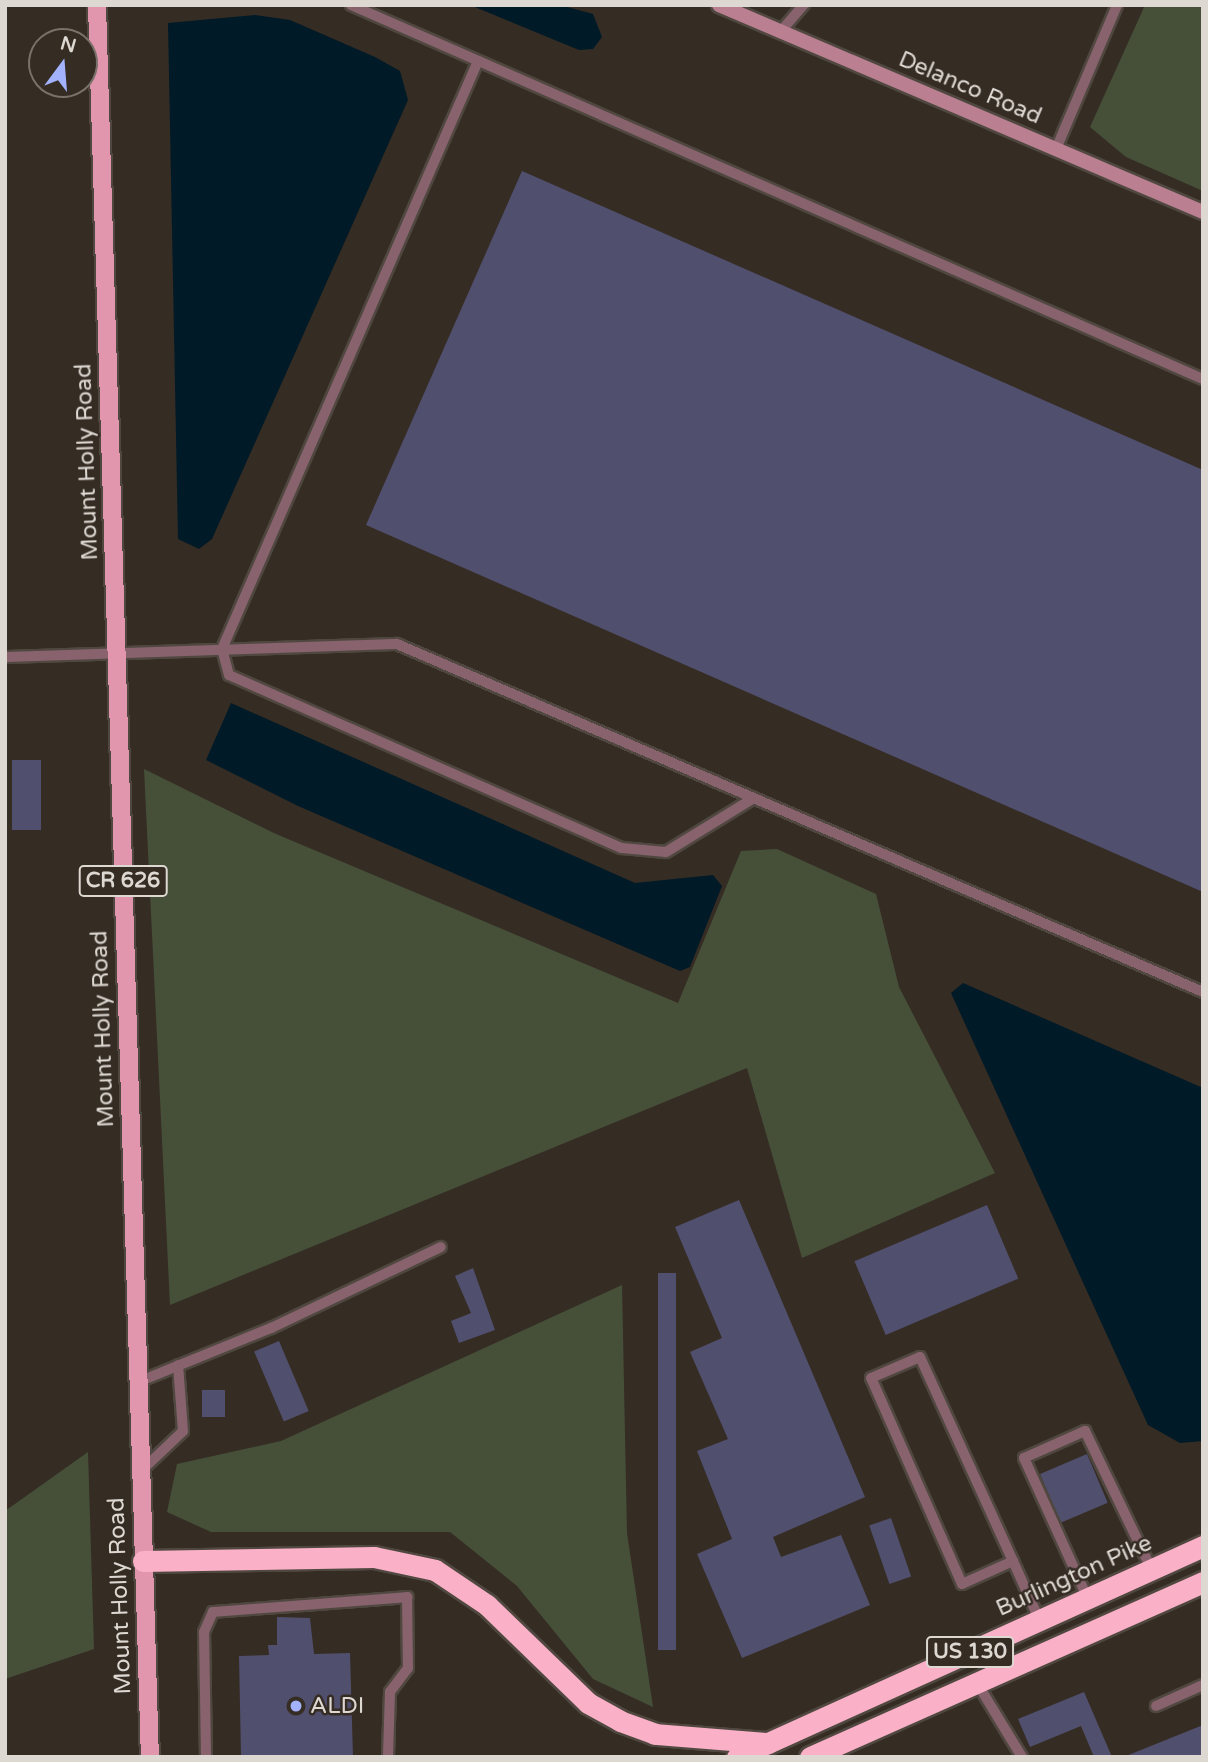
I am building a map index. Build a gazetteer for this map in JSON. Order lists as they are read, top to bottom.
{
  "streets": {
    "highway": ["Burlington Pike", "US 130"],
    "main road": ["Mount Holly Road", "CR 626"],
    "street": ["Delanco Road"]
  },
  "places": ["ALDI"],
  "north": "top"
}
